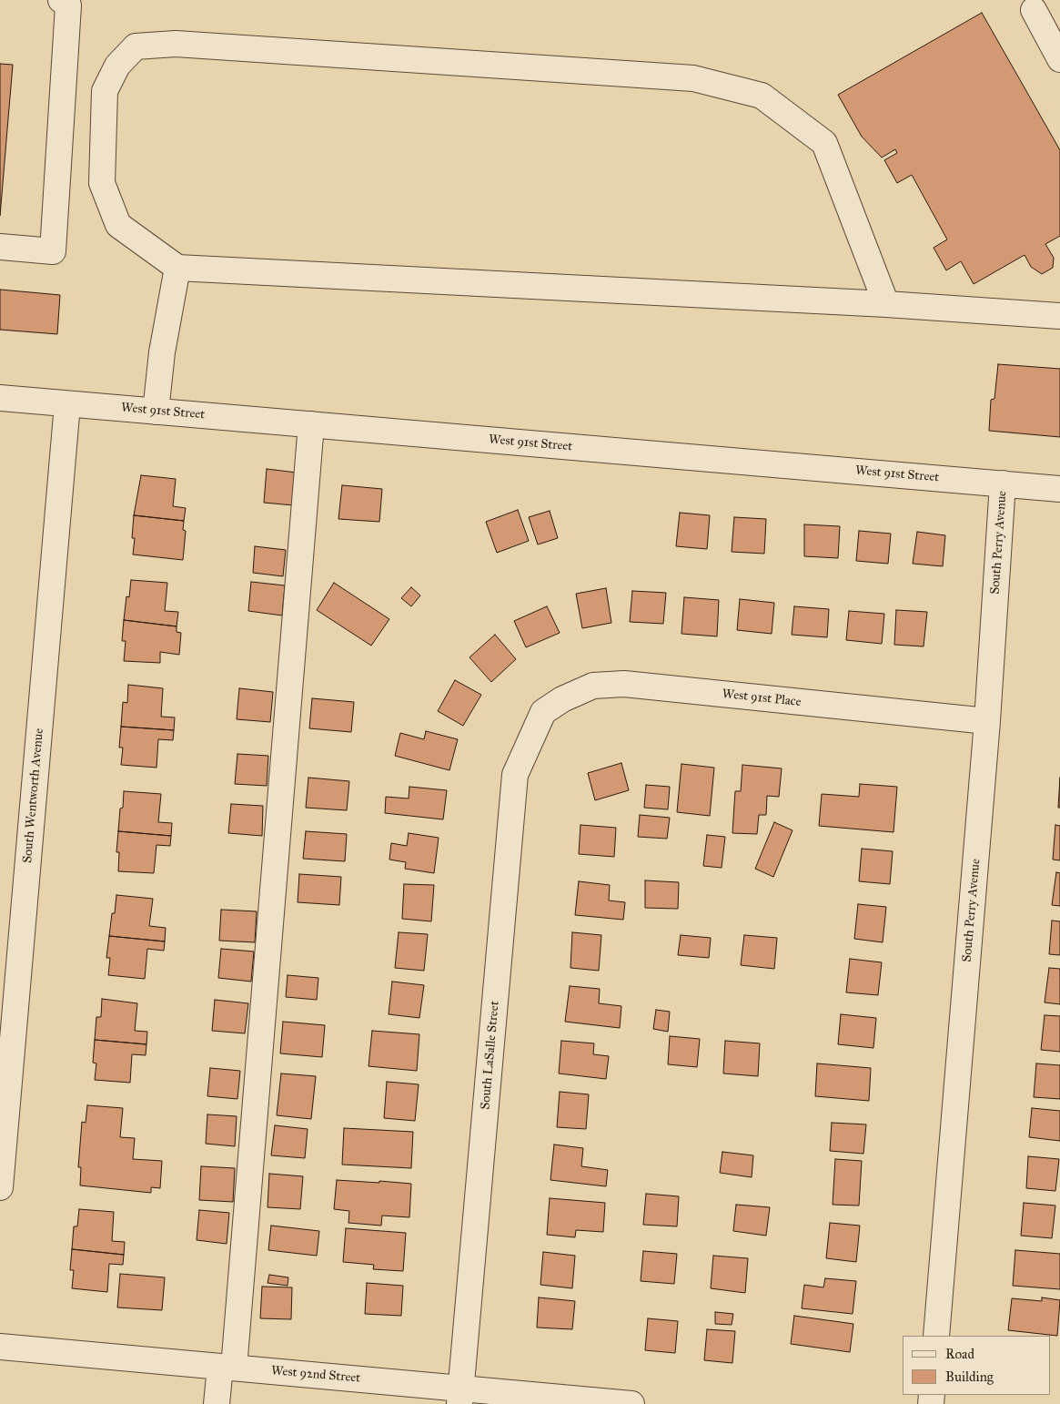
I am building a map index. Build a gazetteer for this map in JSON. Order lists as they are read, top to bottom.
{
  "streets": {
    "street": [
      "West 91st Street",
      "South Perry Avenue",
      "West 91st Place",
      "South Wentworth Avenue",
      "South LaSalle Street",
      "West 92nd Street"
    ]
  },
  "crossings": [
    ["West 91st Street", "South Perry Avenue"],
    ["West 91st Street", "South Wentworth Avenue"],
    ["South Perry Avenue", "West 91st Place"],
    ["West 91st Place", "South LaSalle Street"],
    ["South LaSalle Street", "West 92nd Street"]
  ],
  "legend": ["Road", "Building"]
}
